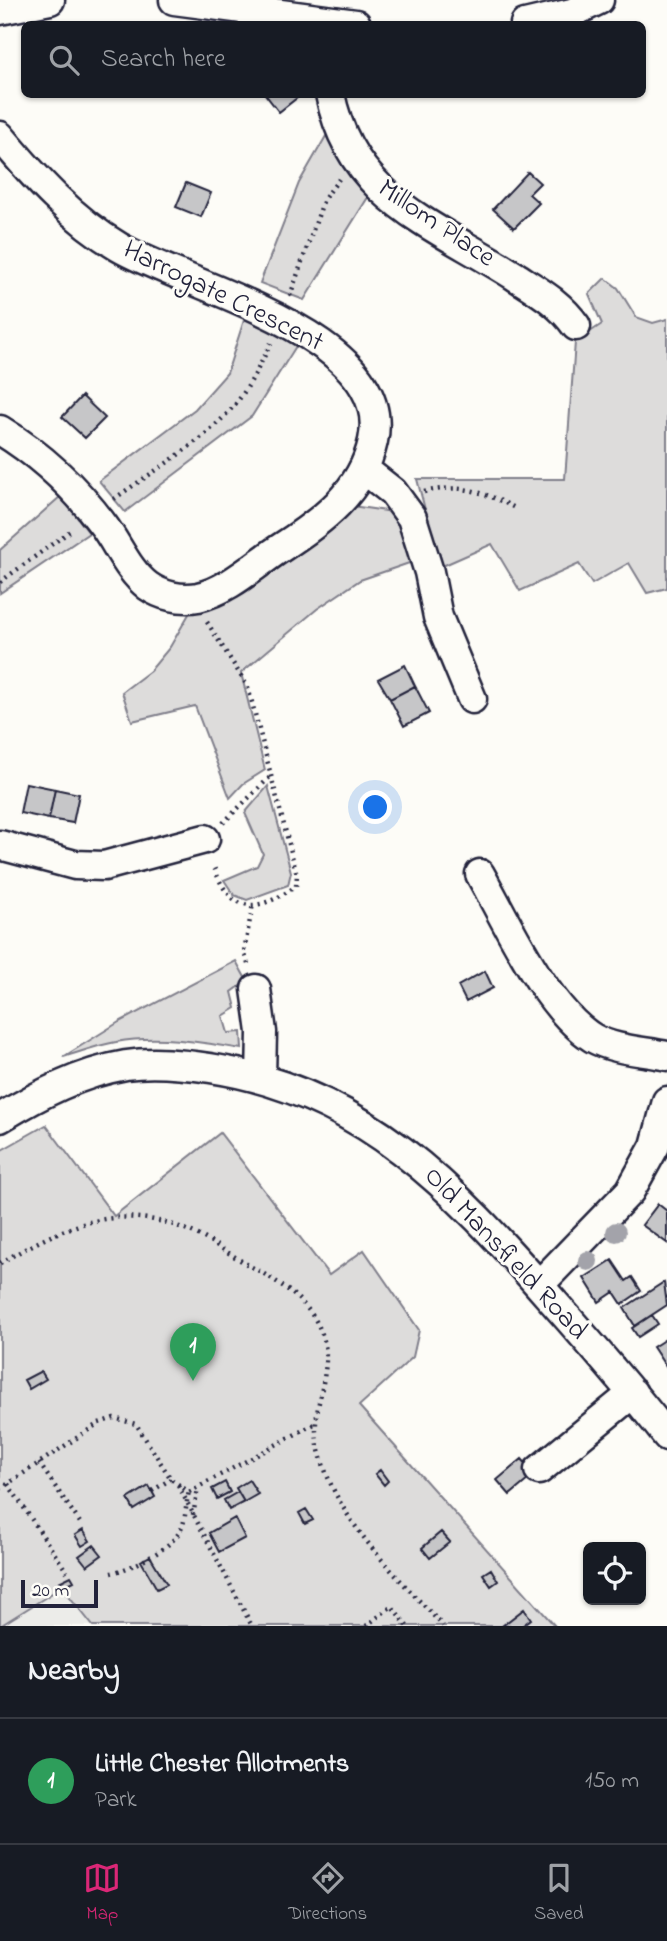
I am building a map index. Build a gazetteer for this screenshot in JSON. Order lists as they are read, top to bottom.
{
  "streets": {
    "street": ["Millom Place", "Harrogate Crescent", "Old Mansfield Road"]
  },
  "scale_bar": "20 m",
  "page": {
    "search": "Search here",
    "pins": "1",
    "scale": "20 m",
    "heading": "Nearby",
    "list": [
      {
        "mark": "1",
        "name": "Little Chester Allotments",
        "note": "Park",
        "value": "150 m"
      }
    ],
    "nav": ["Map", "Directions", "Saved"]
  }
}
